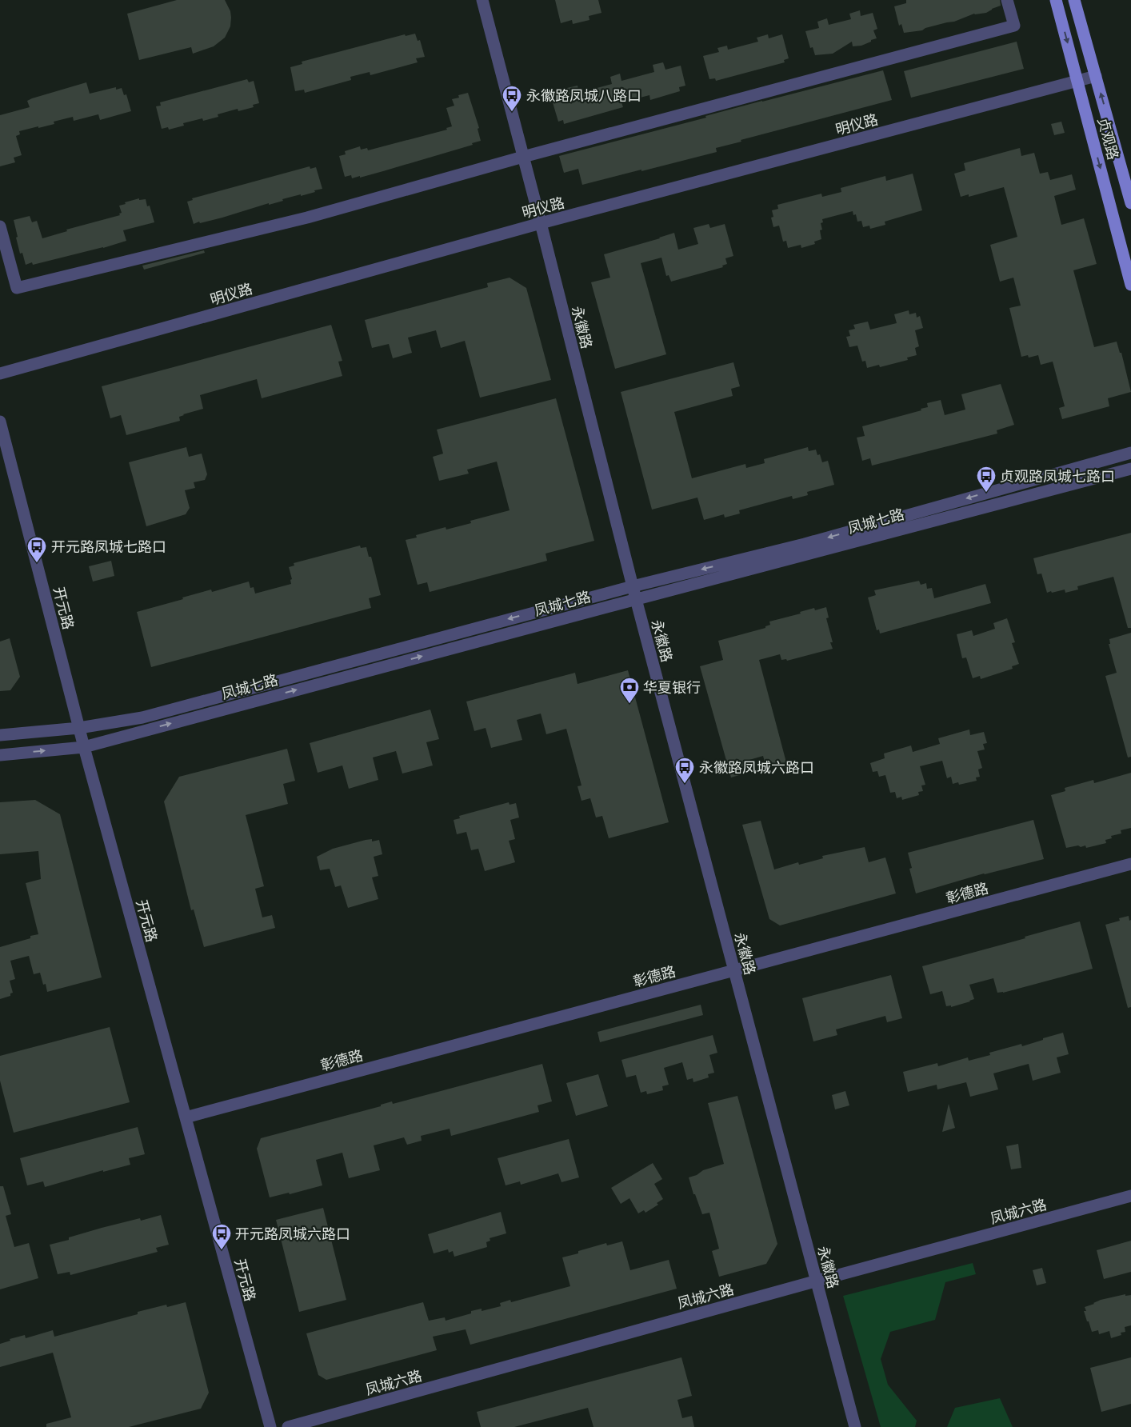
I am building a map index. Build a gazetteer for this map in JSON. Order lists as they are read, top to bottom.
{
  "streets": {
    "main road": ["贞观路"],
    "street": [
      "明仪路",
      "永徽路",
      "凤城七路",
      "开元路",
      "彰德路",
      "凤城六路"
    ]
  },
  "crossings": [
    ["明仪路", "贞观路"],
    ["明仪路", "永徽路"],
    ["永徽路", "凤城七路"],
    ["永徽路", "彰德路"],
    ["永徽路", "凤城六路"],
    ["凤城七路", "开元路"],
    ["开元路", "彰德路"]
  ],
  "places": {
    "bus stop": [
      "永徽路凤城八路口",
      "贞观路凤城七路口",
      "开元路凤城七路口",
      "永徽路凤城六路口",
      "开元路凤城六路口"
    ],
    "bank": ["华夏银行"]
  }
}
